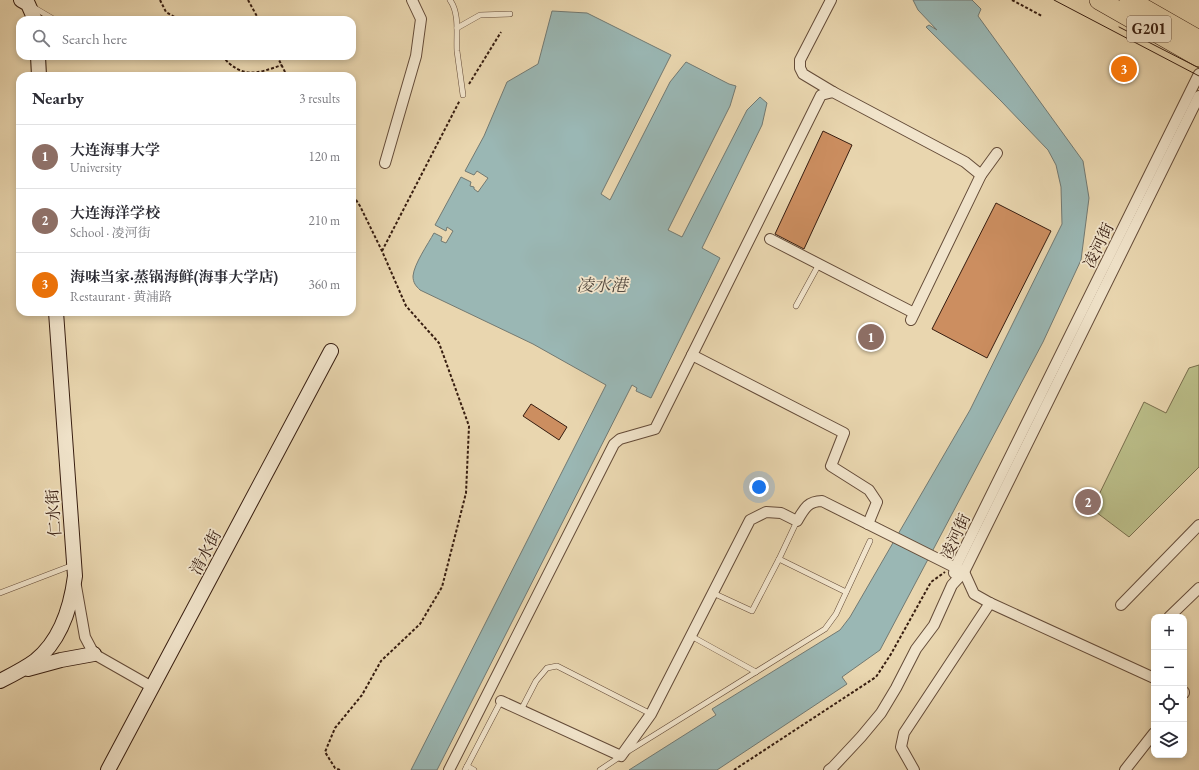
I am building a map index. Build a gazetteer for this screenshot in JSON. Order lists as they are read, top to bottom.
{
  "streets": {
    "highway": ["G201"],
    "street": ["凌河街", "仁水街", "清水街"]
  },
  "water": ["凌水港"],
  "page": {
    "search": "Search here",
    "pins": ["3", "1", "2"],
    "heading": ["Nearby", "3 results"],
    "list": [
      {
        "mark": "1",
        "name": "大连海事大学",
        "note": "University",
        "value": "120 m"
      },
      {
        "mark": "2",
        "name": "大连海洋学校",
        "note": "School · 凌河街",
        "value": "210 m"
      },
      {
        "mark": "3",
        "name": "海味当家·蒸锅海鲜(海事大学店)",
        "note": "Restaurant · 黄浦路",
        "value": "360 m"
      }
    ],
    "map_buttons": ["+", "−"]
  }
}
